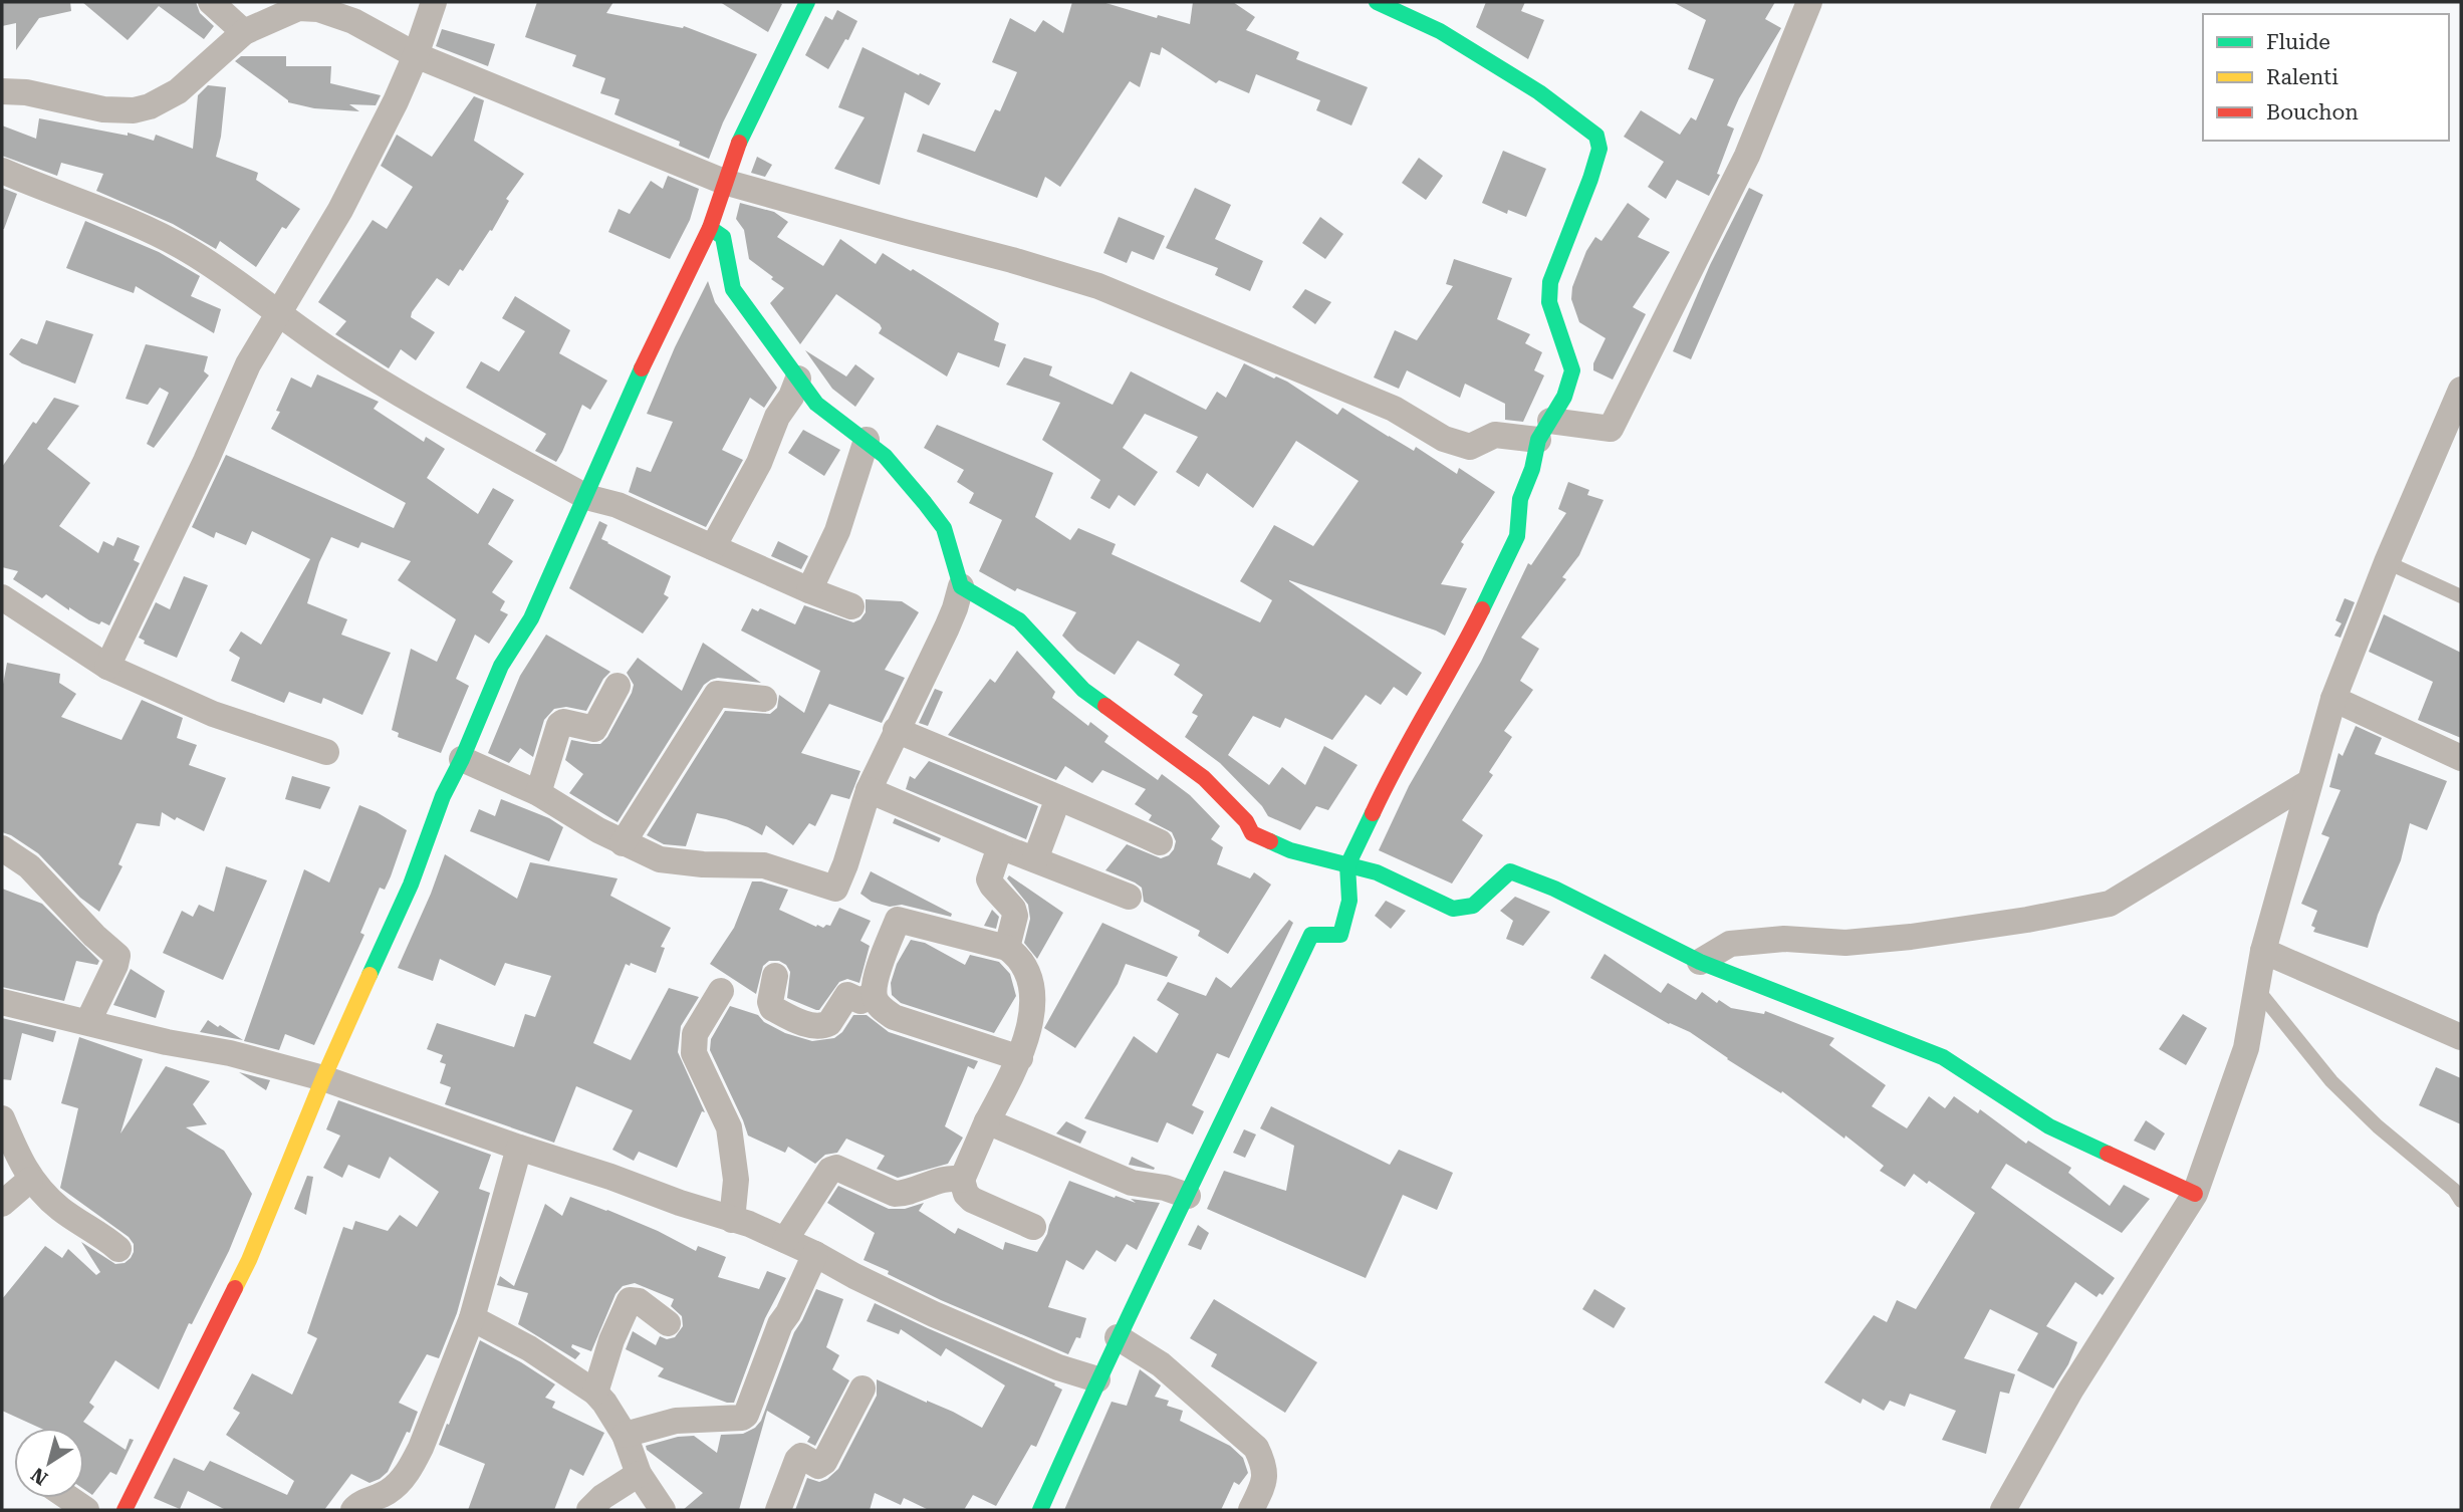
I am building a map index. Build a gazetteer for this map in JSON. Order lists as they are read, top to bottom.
{
  "legend": ["Fluide", "Ralenti", "Bouchon"],
  "north": "bottom left"
}
